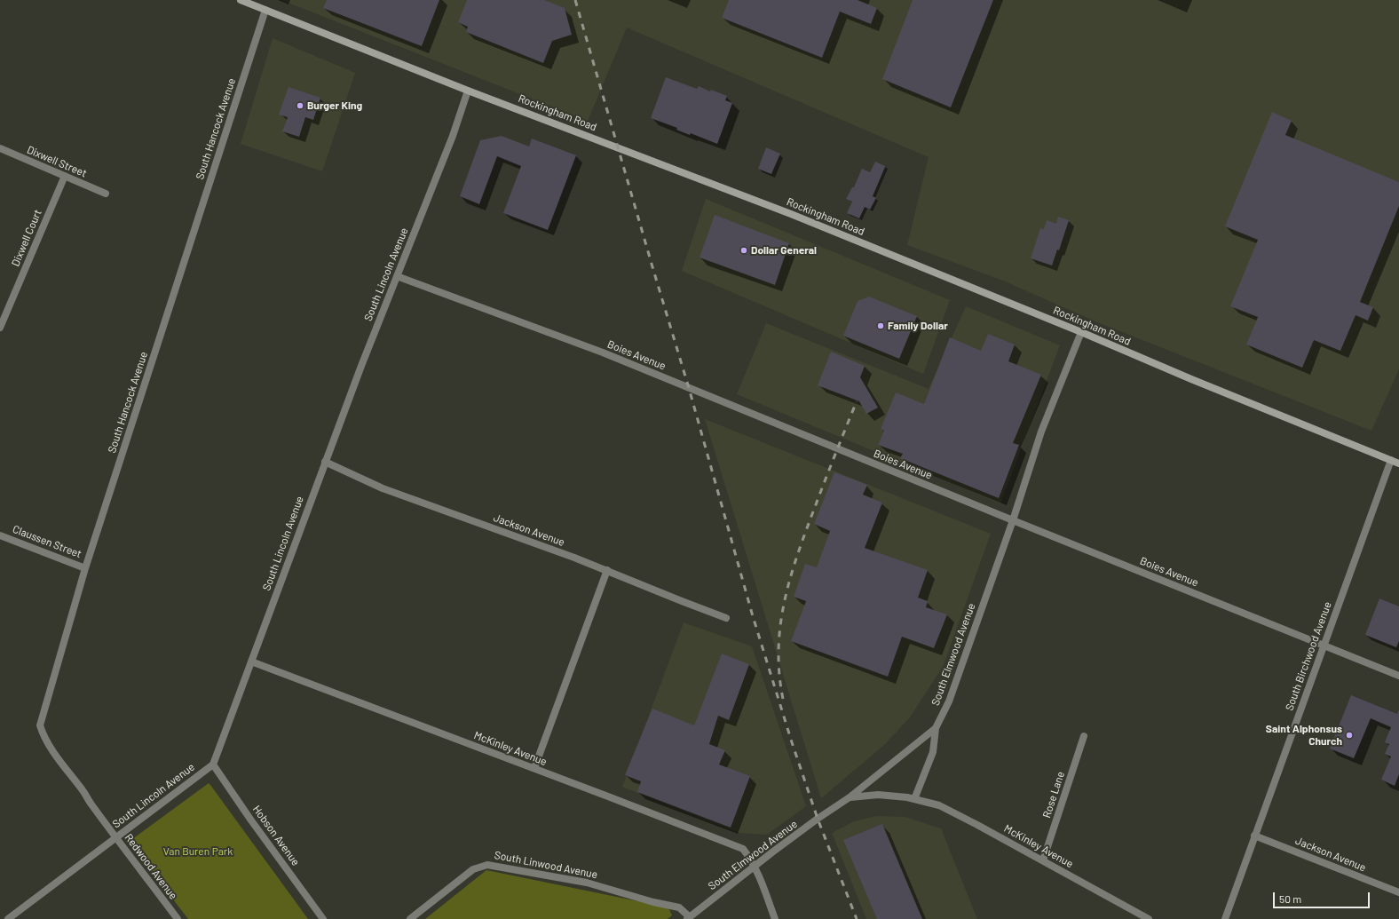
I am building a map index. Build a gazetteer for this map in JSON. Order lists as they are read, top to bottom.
{
  "streets": {
    "street": [
      "Rockingham Road",
      "South Hancock Avenue",
      "Dixwell Street",
      "Dixwell Court",
      "South Lincoln Avenue",
      "Boies Avenue",
      "Jackson Avenue",
      "Claussen Street",
      "South Elmwood Avenue",
      "South Birchwood Avenue",
      "McKinley Avenue",
      "Rose Lane",
      "Hobson Avenue",
      "South Linwood Avenue",
      "Redwood Avenue"
    ]
  },
  "crossings": [
    ["Rockingham Road", "South Hancock Avenue"],
    ["Rockingham Road", "South Lincoln Avenue"],
    ["Rockingham Road", "South Elmwood Avenue"],
    ["Rockingham Road", "South Birchwood Avenue"],
    ["South Hancock Avenue", "Claussen Street"],
    ["South Hancock Avenue", "Redwood Avenue"],
    ["Dixwell Street", "Dixwell Court"],
    ["South Lincoln Avenue", "Boies Avenue"],
    ["South Lincoln Avenue", "Jackson Avenue"],
    ["South Lincoln Avenue", "McKinley Avenue"],
    ["South Lincoln Avenue", "Hobson Avenue"],
    ["South Lincoln Avenue", "Redwood Avenue"],
    ["Boies Avenue", "South Elmwood Avenue"],
    ["Boies Avenue", "South Birchwood Avenue"],
    ["Jackson Avenue", "South Birchwood Avenue"],
    ["South Elmwood Avenue", "McKinley Avenue"],
    ["South Elmwood Avenue", "South Linwood Avenue"],
    ["McKinley Avenue", "Rose Lane"]
  ],
  "parks": ["Van Buren Park"],
  "places": [
    "Burger King",
    "Dollar General",
    "Family Dollar",
    "Saint Alphonsus Church"
  ],
  "scale_bar": "50 m"
}
